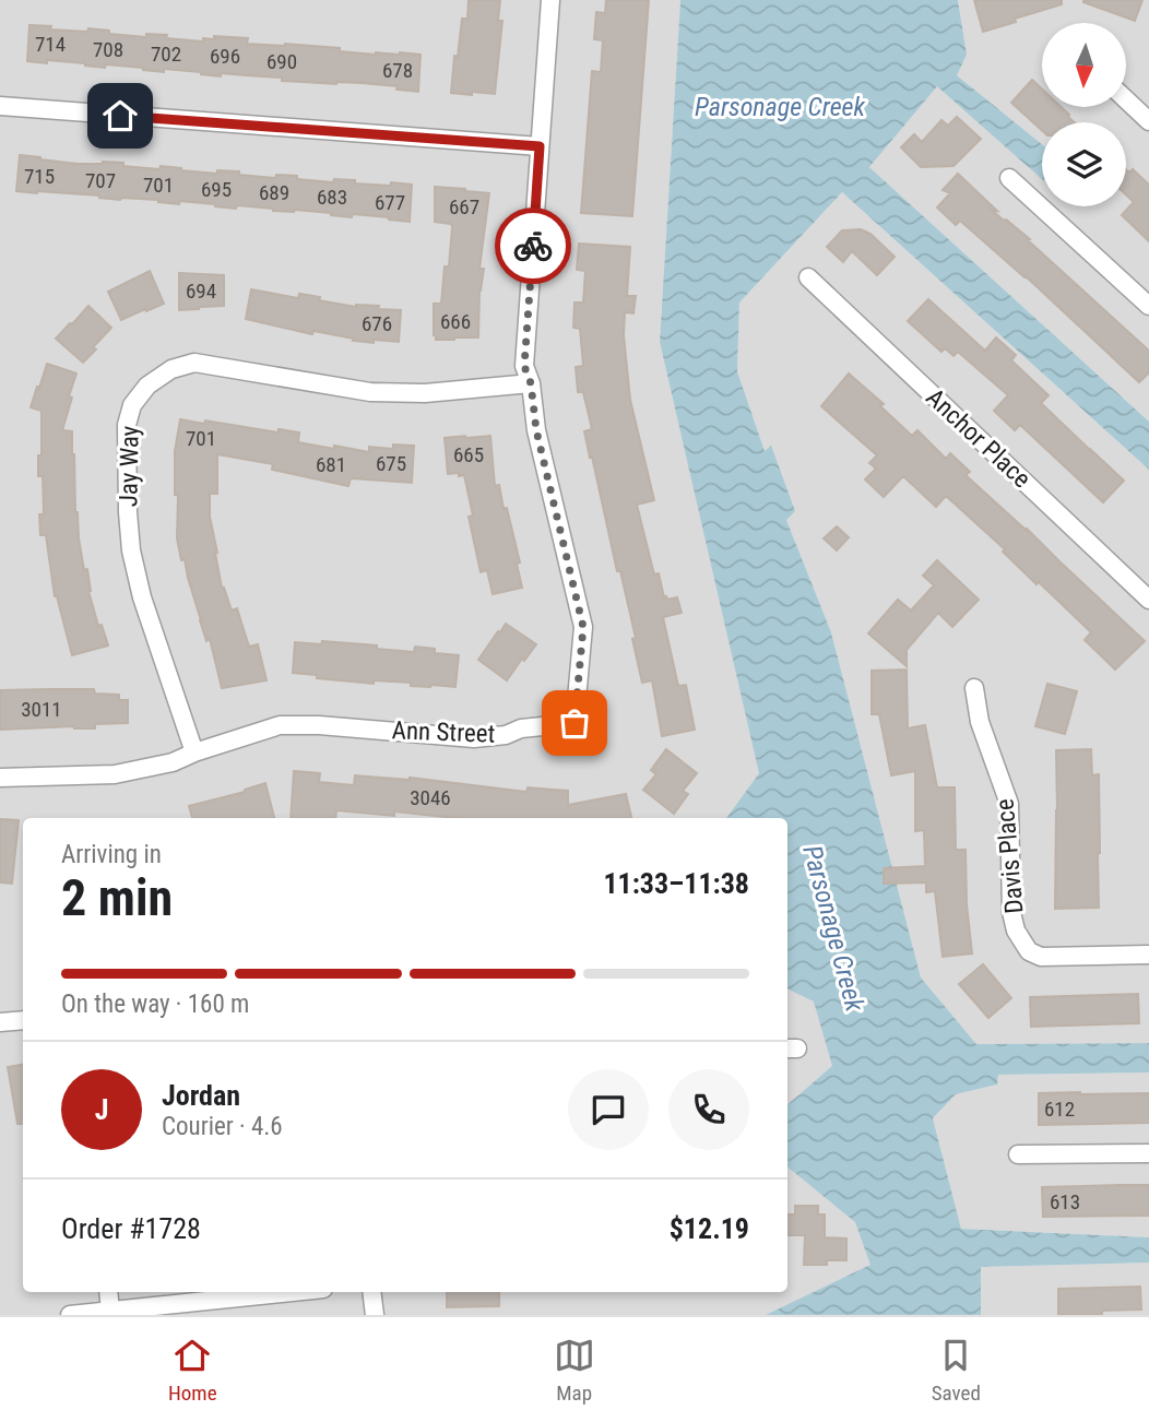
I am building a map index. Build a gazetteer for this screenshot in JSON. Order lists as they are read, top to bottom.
{
  "streets": {
    "street": [
      "Anchor Place",
      "Jay Way",
      "Ann Street",
      "Davis Place"
    ]
  },
  "crossings": [
    ["Jay Way", "Ann Street"]
  ],
  "water": ["Parsonage Creek"],
  "house_numbers": [
    "714",
    "708",
    "702",
    "696",
    "690",
    "678",
    "715",
    "707",
    "701",
    "695",
    "689",
    "683",
    "677",
    "667",
    "694",
    "666",
    "676",
    "701",
    "665",
    "675",
    "681",
    "3011",
    "3046",
    "612",
    "613"
  ],
  "north": "bottom",
  "page": {
    "heading": ["2 min", "Arriving in", "11:33–11:38"],
    "panel": [
      "Jordan",
      "Courier · 4.6",
      "Order #1728",
      "$12.19"
    ],
    "bar": "On the way · 160 m",
    "round": "J",
    "tabs": ["Home", "Map", "Saved"]
  }
}
